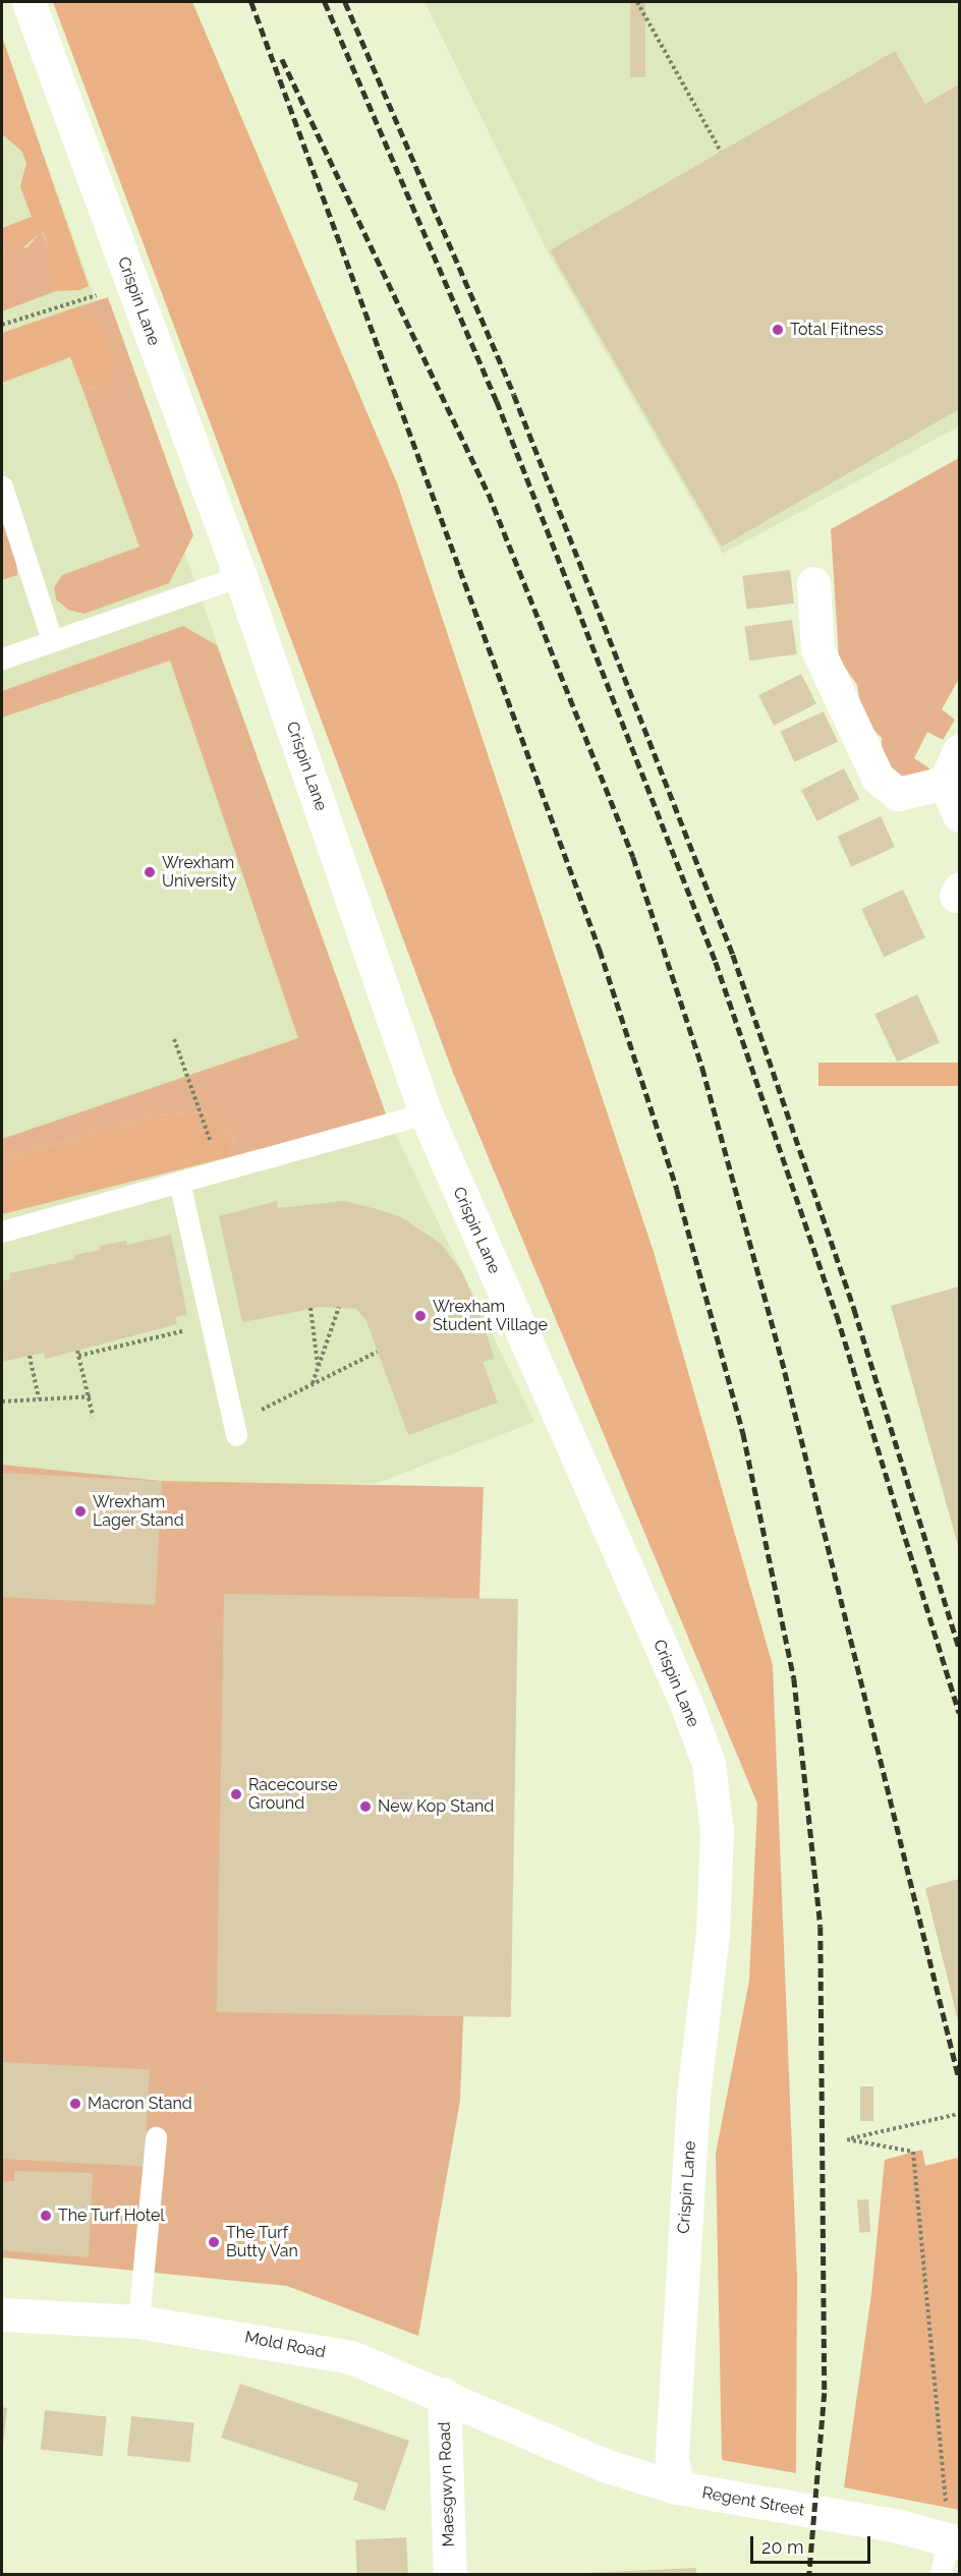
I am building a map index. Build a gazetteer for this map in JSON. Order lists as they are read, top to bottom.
{
  "streets": {
    "street": [
      "Crispin Lane",
      "Mold Road",
      "Maesgwyn Road",
      "Regent Street"
    ]
  },
  "crossings": [
    ["Crispin Lane", "Regent Street"],
    ["Mold Road", "Maesgwyn Road"],
    ["Mold Road", "Regent Street"]
  ],
  "places": [
    "Total Fitness",
    "Wrexham University",
    "Wrexham Student Village",
    "Wrexham Lager Stand",
    "Racecourse Ground",
    "New Kop Stand",
    "Macron Stand",
    "The Turf Hotel",
    "The Turf Butty Van"
  ],
  "scale_bar": "20 m"
}
